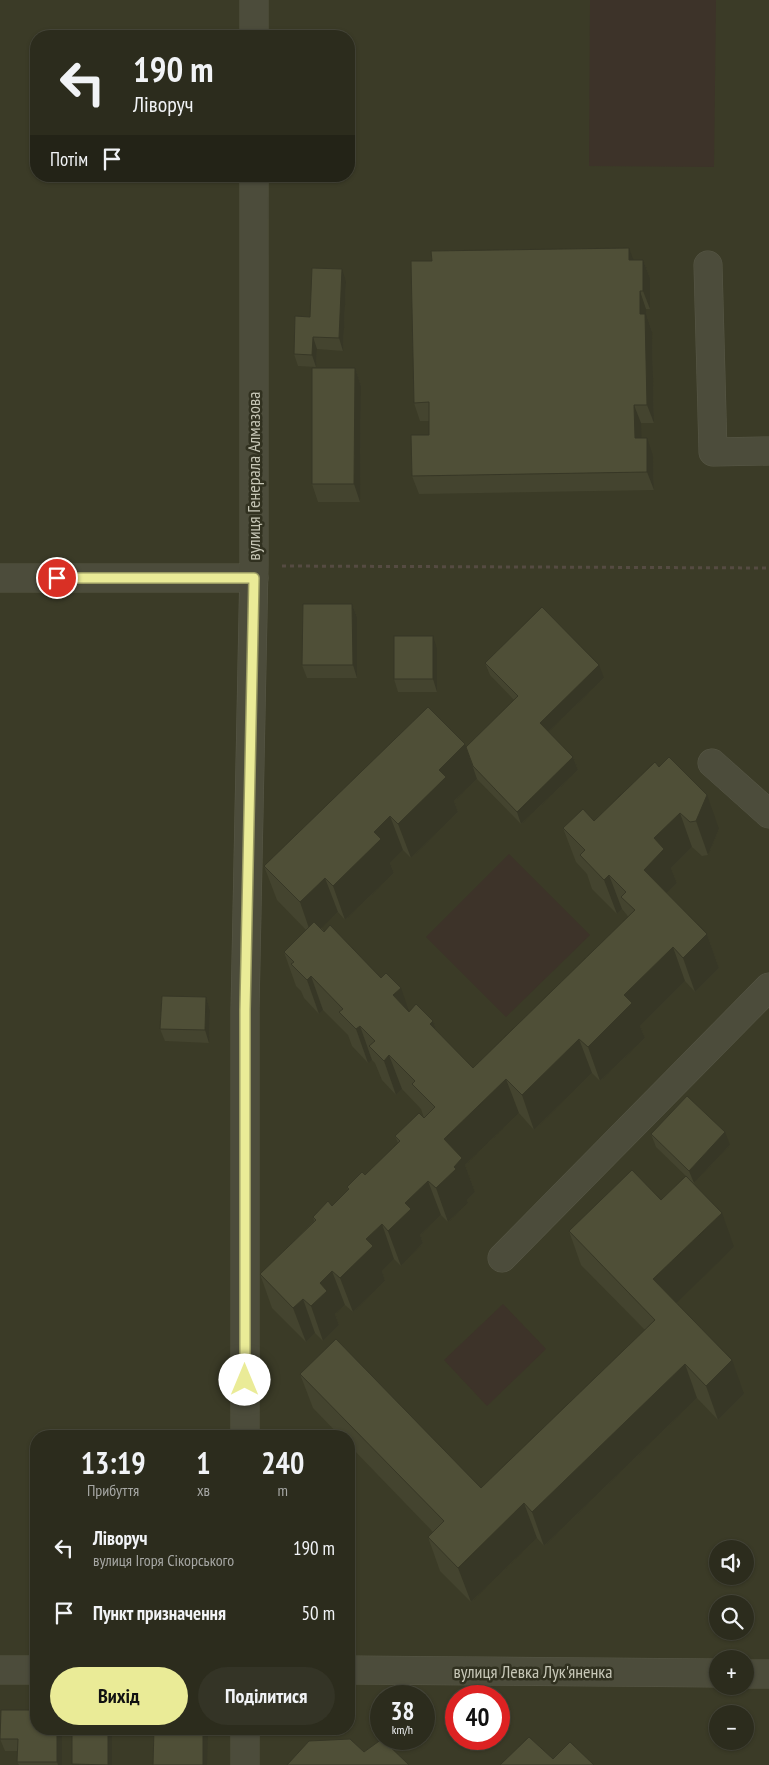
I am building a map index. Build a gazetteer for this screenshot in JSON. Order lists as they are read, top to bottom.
{
  "streets": {
    "street": ["вулиця Генерала Алмазова", "вулиця Левка Лук'яненка"]
  },
  "page": {
    "turn": ["190 m", "Ліворуч"],
    "then": "Потім",
    "eta": [
      "13:19",
      "Прибуття",
      "1",
      "хв",
      "240",
      "m"
    ],
    "list": [
      {
        "name": "Ліворуч",
        "note": "вулиця Ігоря Сікорського",
        "value": "190 m"
      },
      {
        "name": "Пункт призначення",
        "value": "50 m"
      }
    ],
    "map_buttons": ["+", "−"],
    "buttons": ["Вихід", "Поділитися"],
    "speed": "38 km/h",
    "limit": "40"
  }
}
